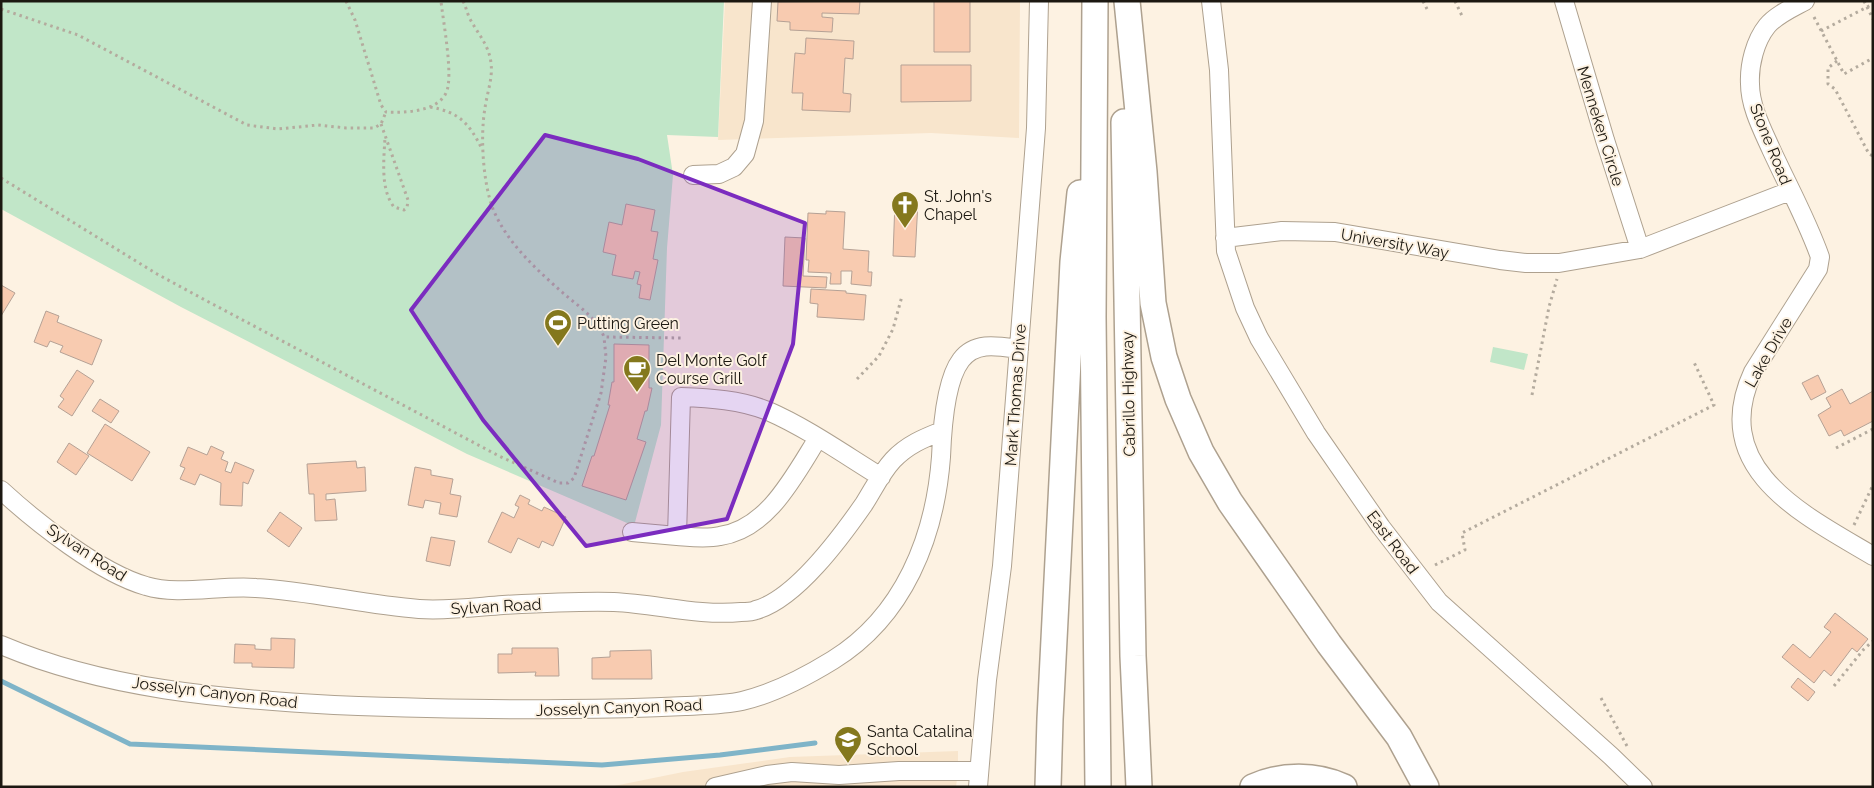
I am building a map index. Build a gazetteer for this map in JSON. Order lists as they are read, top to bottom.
{
  "streets": {
    "highway": ["Cabrillo Highway"],
    "street": [
      "Menneken Circle",
      "Stone Road",
      "University Way",
      "Lake Drive",
      "Mark Thomas Drive",
      "East Road",
      "Sylvan Road",
      "Josselyn Canyon Road"
    ]
  },
  "crossings": [
    ["Menneken Circle", "University Way"],
    ["Stone Road", "University Way"],
    ["Stone Road", "Lake Drive"],
    ["University Way", "Lake Drive"],
    ["University Way", "East Road"],
    ["Mark Thomas Drive", "Josselyn Canyon Road"],
    ["Sylvan Road", "Josselyn Canyon Road"]
  ],
  "places": {
    "church": ["St. John's Chapel"],
    "sports": ["Putting Green"],
    "cafe": ["Del Monte Golf Course Grill"],
    "school or university": ["Santa Catalina School"]
  }
}
